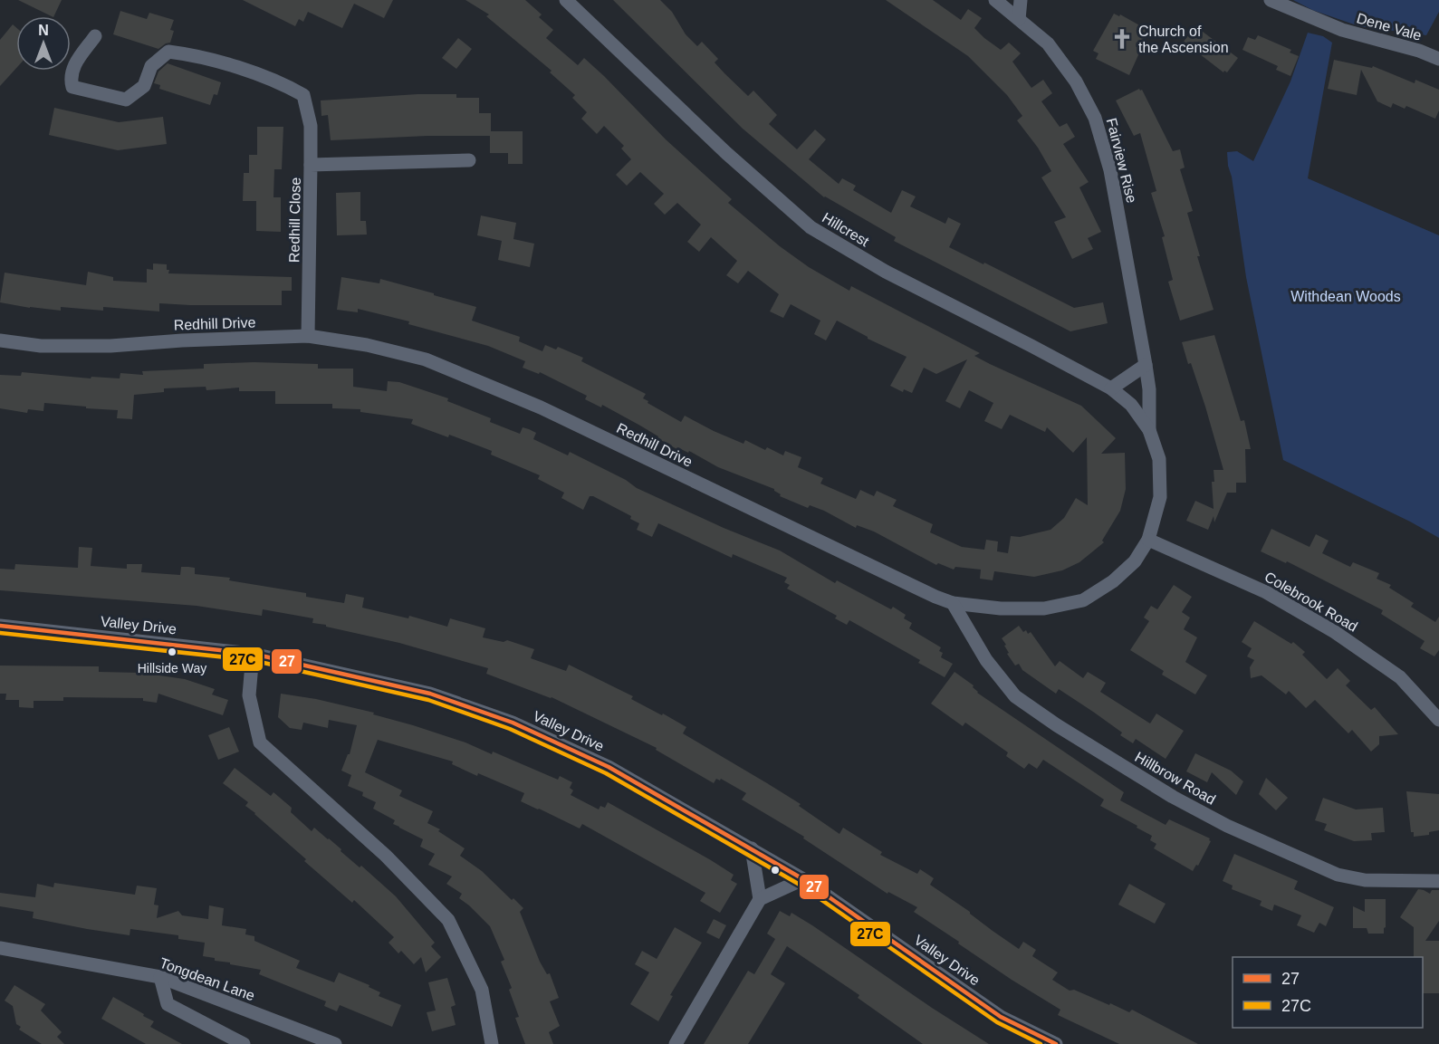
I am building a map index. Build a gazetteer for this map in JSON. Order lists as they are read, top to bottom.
{
  "streets": {
    "street": [
      "Dene Vale",
      "Fairview Rise",
      "Redhill Close",
      "Hillcrest",
      "Redhill Drive",
      "Colebrook Road",
      "Valley Drive",
      "Hillbrow Road",
      "Tongdean Lane"
    ]
  },
  "crossings": [
    ["Fairview Rise", "Hillcrest"],
    ["Fairview Rise", "Redhill Drive"],
    ["Redhill Close", "Redhill Drive"],
    ["Hillcrest", "Redhill Drive"],
    ["Redhill Drive", "Colebrook Road"],
    ["Redhill Drive", "Hillbrow Road"]
  ],
  "parks": ["Withdean Woods"],
  "places": {
    "church": ["Church of the Ascension"],
    "other": ["Hillside Way"]
  },
  "lines": ["transit line 27", "transit line 27C"],
  "legend": ["27", "27C"],
  "north": "top"
}
